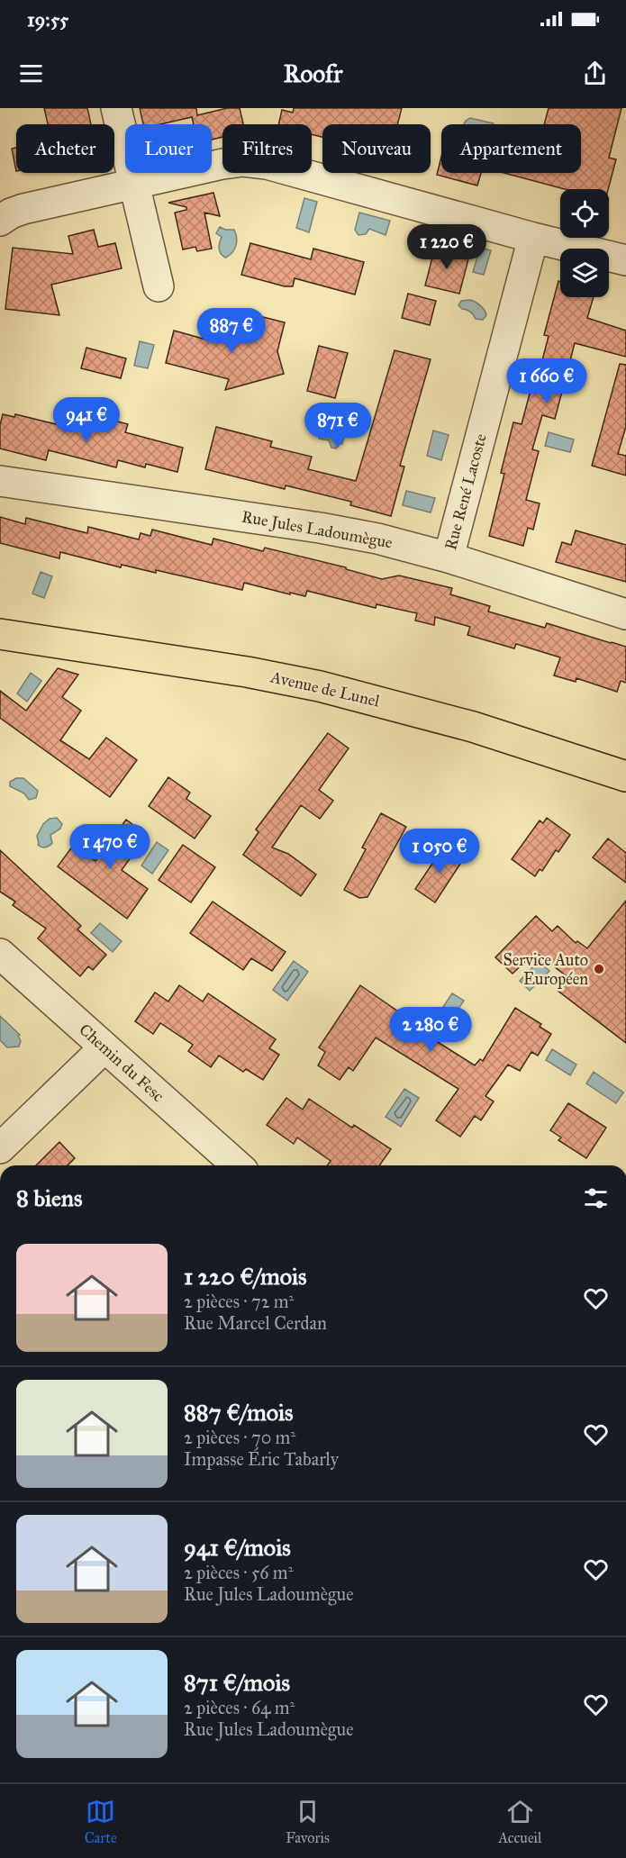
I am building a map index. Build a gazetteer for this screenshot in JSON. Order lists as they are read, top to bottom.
{
  "streets": {
    "main road": ["Avenue de Lunel"],
    "street": ["Rue René Lacoste", "Rue Jules Ladoumègue", "Chemin du Fesc"]
  },
  "crossings": [
    ["Rue René Lacoste", "Rue Jules Ladoumègue"]
  ],
  "places": ["Service Auto Européen"],
  "page": {
    "status": "19:55",
    "header": "Roofr",
    "chip": [
      "Acheter",
      "Louer",
      "Filtres",
      "Nouveau",
      "Appartement"
    ],
    "price": [
      "1 220 €",
      "887 €",
      "1 660 €",
      "941 €",
      "871 €",
      "1 470 €",
      "1 050 €",
      "2 280 €"
    ],
    "heading": "8 biens",
    "list": [
      {
        "name": "1 220 €/mois",
        "note": "2 pièces · 72 m² · Rue Marcel Cerdan"
      },
      {
        "name": "887 €/mois",
        "note": "2 pièces · 70 m² · Impasse Éric Tabarly"
      },
      {
        "name": "941 €/mois",
        "note": "2 pièces · 56 m² · Rue Jules Ladoumègue"
      },
      {
        "name": "871 €/mois",
        "note": "2 pièces · 64 m² · Rue Jules Ladoumègue"
      }
    ],
    "tabs": ["Carte", "Favoris", "Accueil"]
  }
}
